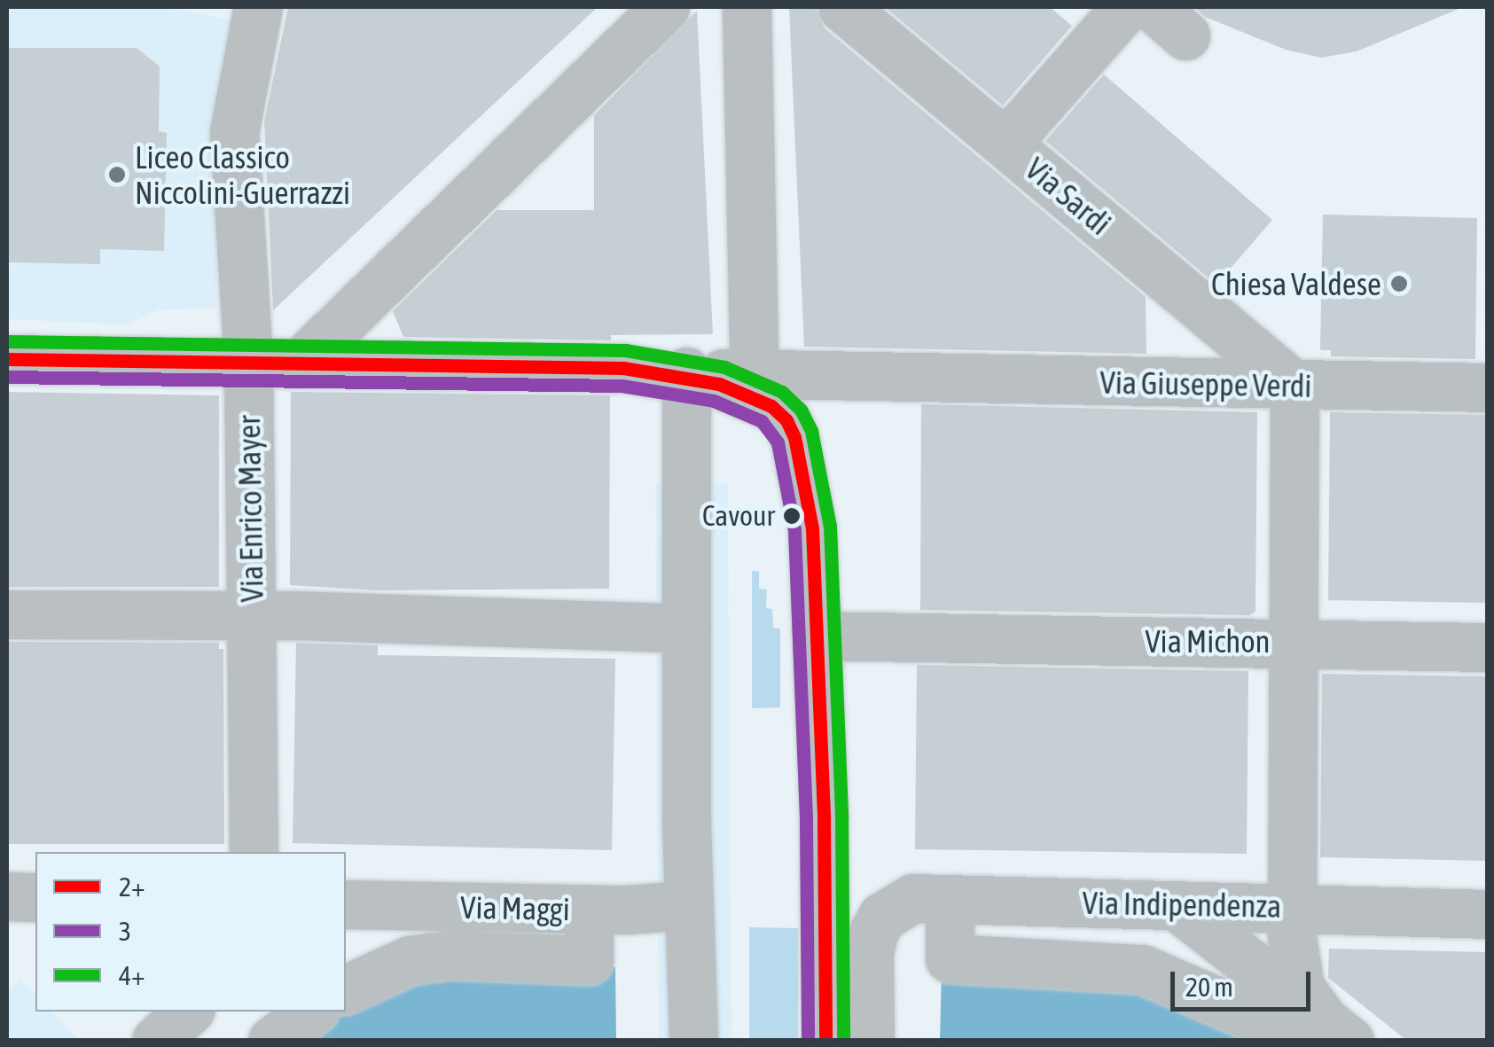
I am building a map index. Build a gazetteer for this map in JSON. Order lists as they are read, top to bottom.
{
  "streets": {
    "street": [
      "Via Sardi",
      "Via Giuseppe Verdi",
      "Via Enrico Mayer",
      "Via Michon",
      "Via Indipendenza",
      "Via Maggi"
    ]
  },
  "crossings": [
    ["Via Sardi", "Via Giuseppe Verdi"]
  ],
  "places": ["Liceo Classico Niccolini-Guerrazzi", "Chiesa Valdese", "Cavour"],
  "lines": ["transit line 4+", "transit line 2+", "transit line 3"],
  "legend": ["2+", "3", "4+"],
  "scale_bar": "20 m"
}
